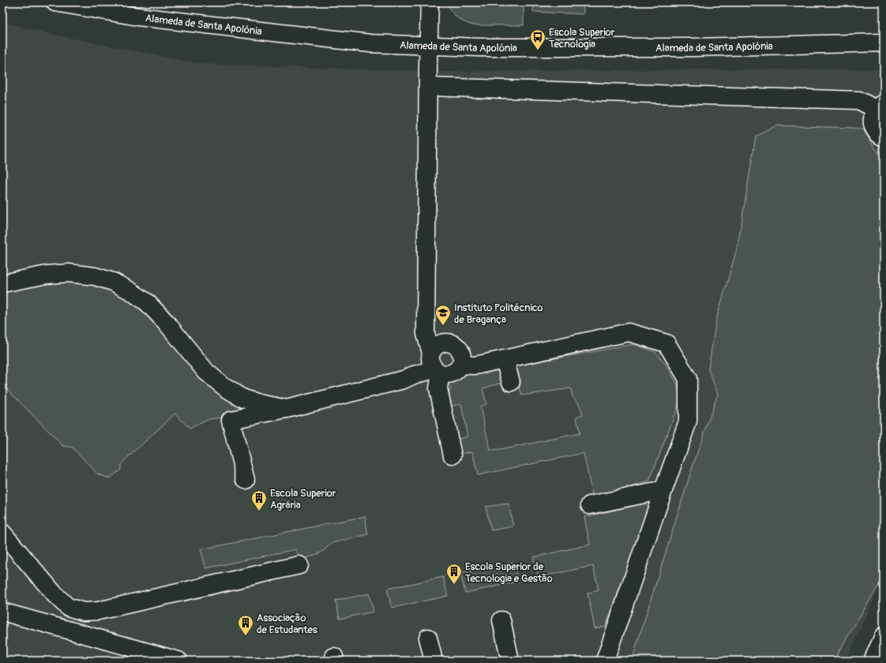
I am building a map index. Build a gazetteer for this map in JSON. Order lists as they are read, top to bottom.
{
  "streets": {
    "street": ["Alameda de Santa Apolónia"]
  },
  "places": {
    "bus stop": ["Escola Superior Tecnologia"],
    "school or university": ["Instituto Politécnico de Bragança"],
    "building": ["Escola Superior Agrária", "Escola Superior de Tecnologia e Gestão", "Associação de Estudantes"]
  }
}
